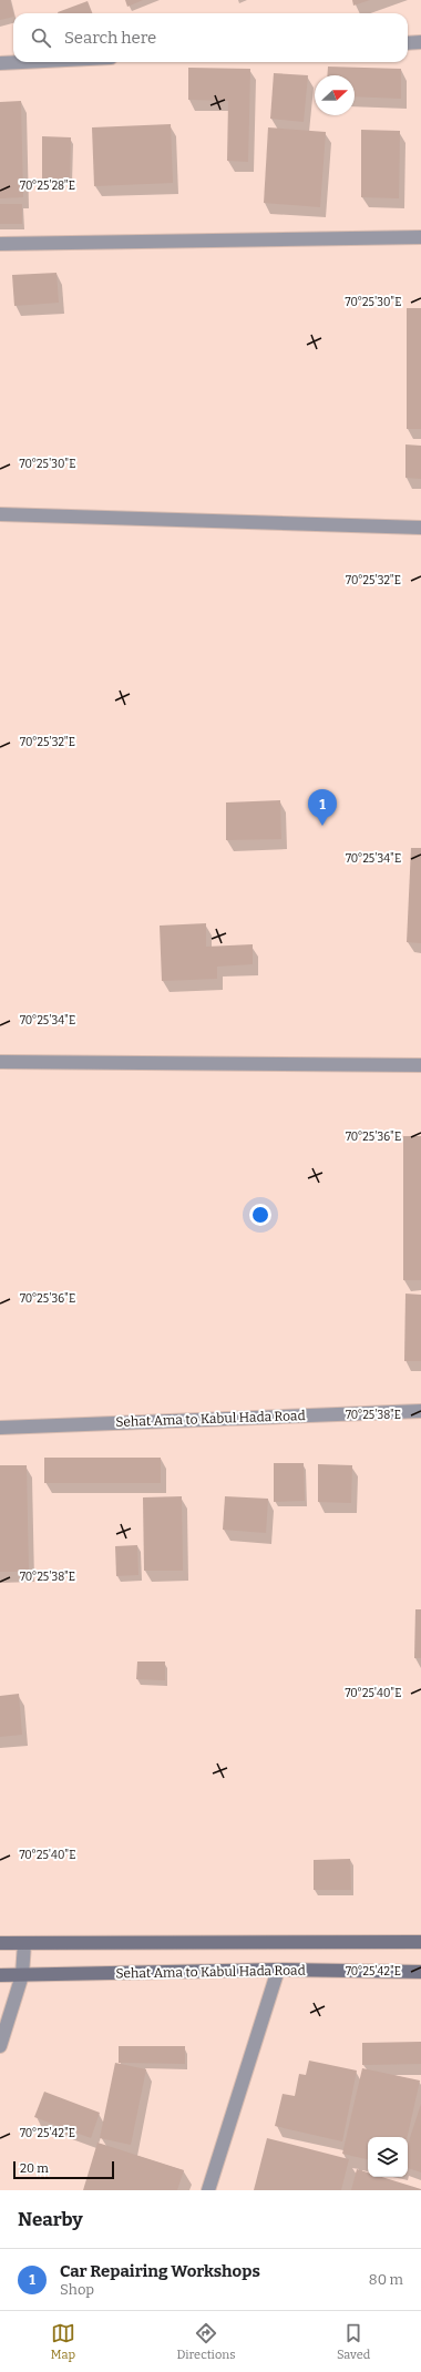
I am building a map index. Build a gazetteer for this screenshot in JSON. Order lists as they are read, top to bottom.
{
  "streets": {
    "main road": ["Sehat Ama to Kabul Hada Road"]
  },
  "scale_bar": "20 m",
  "north": "right",
  "page": {
    "search": "Search here",
    "pins": "1",
    "scale": "20 m",
    "heading": "Nearby",
    "list": [
      {
        "mark": "1",
        "name": "Car Repairing Workshops",
        "note": "Shop",
        "value": "80 m"
      }
    ],
    "nav": ["Map", "Directions", "Saved"]
  },
  "coordinates": [
    "70°25'28\"E",
    "70°25'30\"E",
    "70°25'32\"E",
    "70°25'34\"E",
    "70°25'36\"E",
    "70°25'38\"E",
    "70°25'40\"E",
    "70°25'42\"E"
  ]
}
